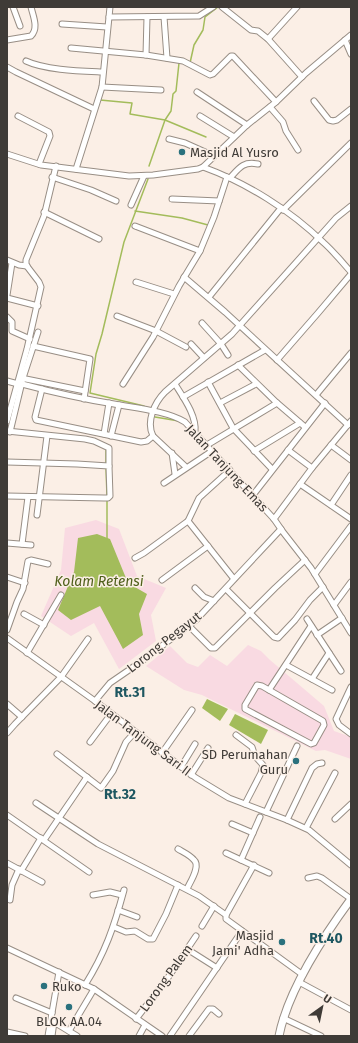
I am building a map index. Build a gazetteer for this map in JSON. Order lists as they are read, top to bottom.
{
  "streets": {
    "street": [
      "Jalan Tanjung Emas",
      "Lorong Pegayut",
      "Jalan Tanjung Sari II",
      "Lorong Palem"
    ]
  },
  "crossings": [
    ["Jalan Tanjung Emas", "Lorong Pegayut"],
    ["Lorong Pegayut", "Jalan Tanjung Sari II"]
  ],
  "districts": ["Rt.31", "Rt.32", "Rt.40"],
  "water": ["Kolam Retensi"],
  "places": [
    "Masjid Al Yusro",
    "SD Perumahan Guru",
    "Masjid Jami' Adha",
    "Ruko",
    "BLOK AA.04"
  ],
  "north": "top right"
}
